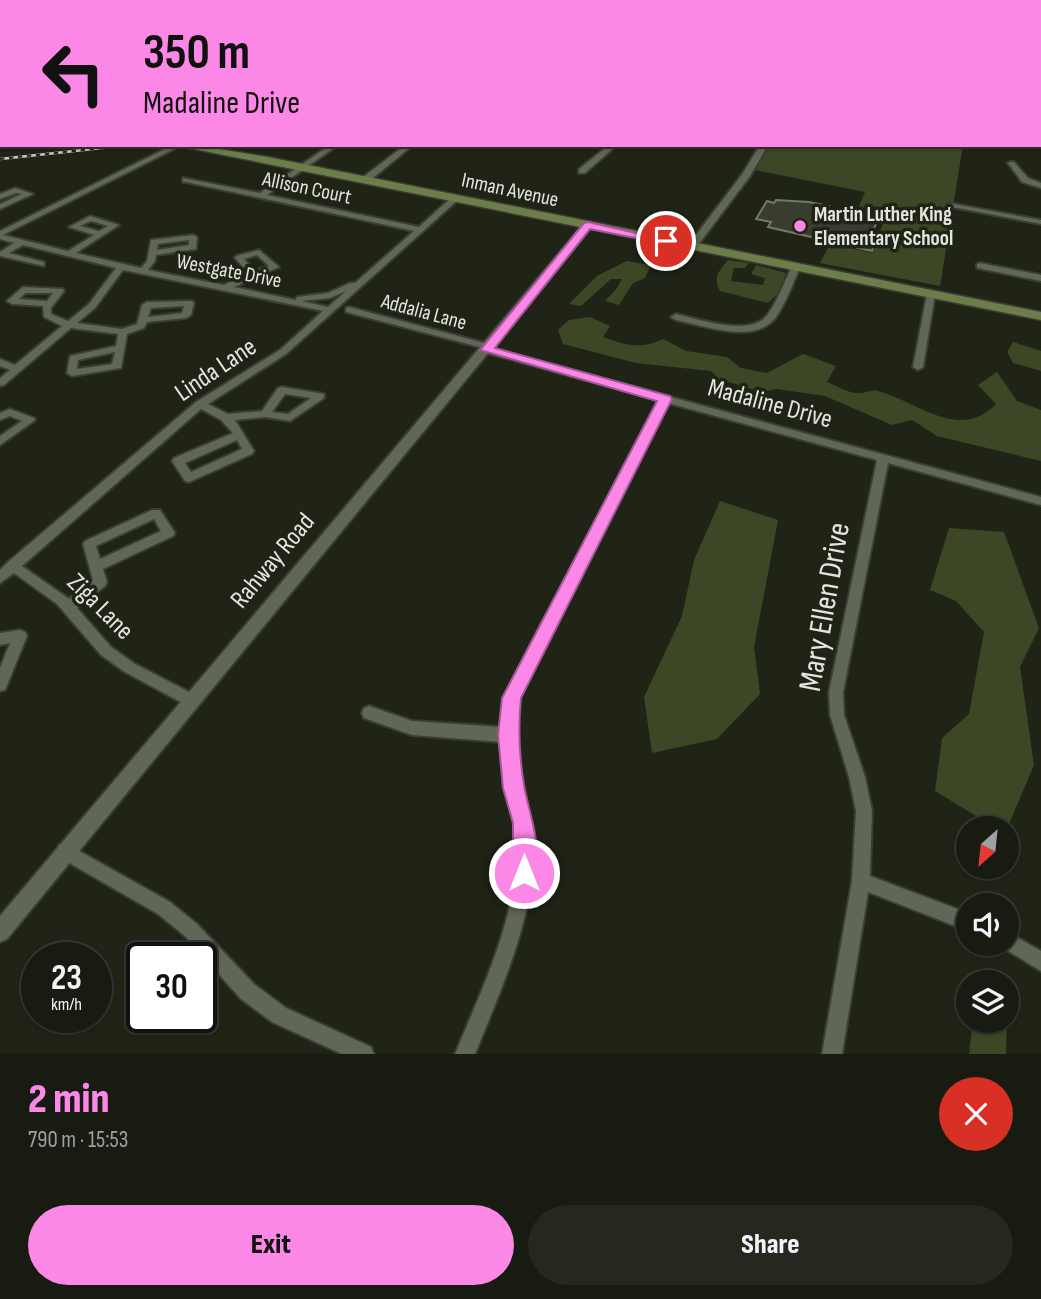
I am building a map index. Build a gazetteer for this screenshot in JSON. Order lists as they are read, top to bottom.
{
  "streets": {
    "main road": ["Inman Avenue"],
    "street": [
      "Allison Court",
      "Westgate Drive",
      "Addalia Lane",
      "Linda Lane",
      "Madaline Drive",
      "Rahway Road",
      "Ziga Lane",
      "Mary Ellen Drive"
    ]
  },
  "crossings": [
    ["Allison Court", "Linda Lane"],
    ["Inman Avenue", "Linda Lane"],
    ["Inman Avenue", "Rahway Road"],
    ["Westgate Drive", "Linda Lane"],
    ["Addalia Lane", "Madaline Drive"],
    ["Addalia Lane", "Rahway Road"],
    ["Linda Lane", "Ziga Lane"],
    ["Madaline Drive", "Rahway Road"],
    ["Madaline Drive", "Mary Ellen Drive"],
    ["Rahway Road", "Ziga Lane"]
  ],
  "places": ["Martin Luther King Elementary School"],
  "north": "bottom left",
  "page": {
    "turn": ["350 m", "Madaline Drive"],
    "speed": "23 km/h",
    "limit": "30",
    "heading": ["2 min", "790 m · 15:53"],
    "buttons": ["Exit", "Share"]
  }
}
